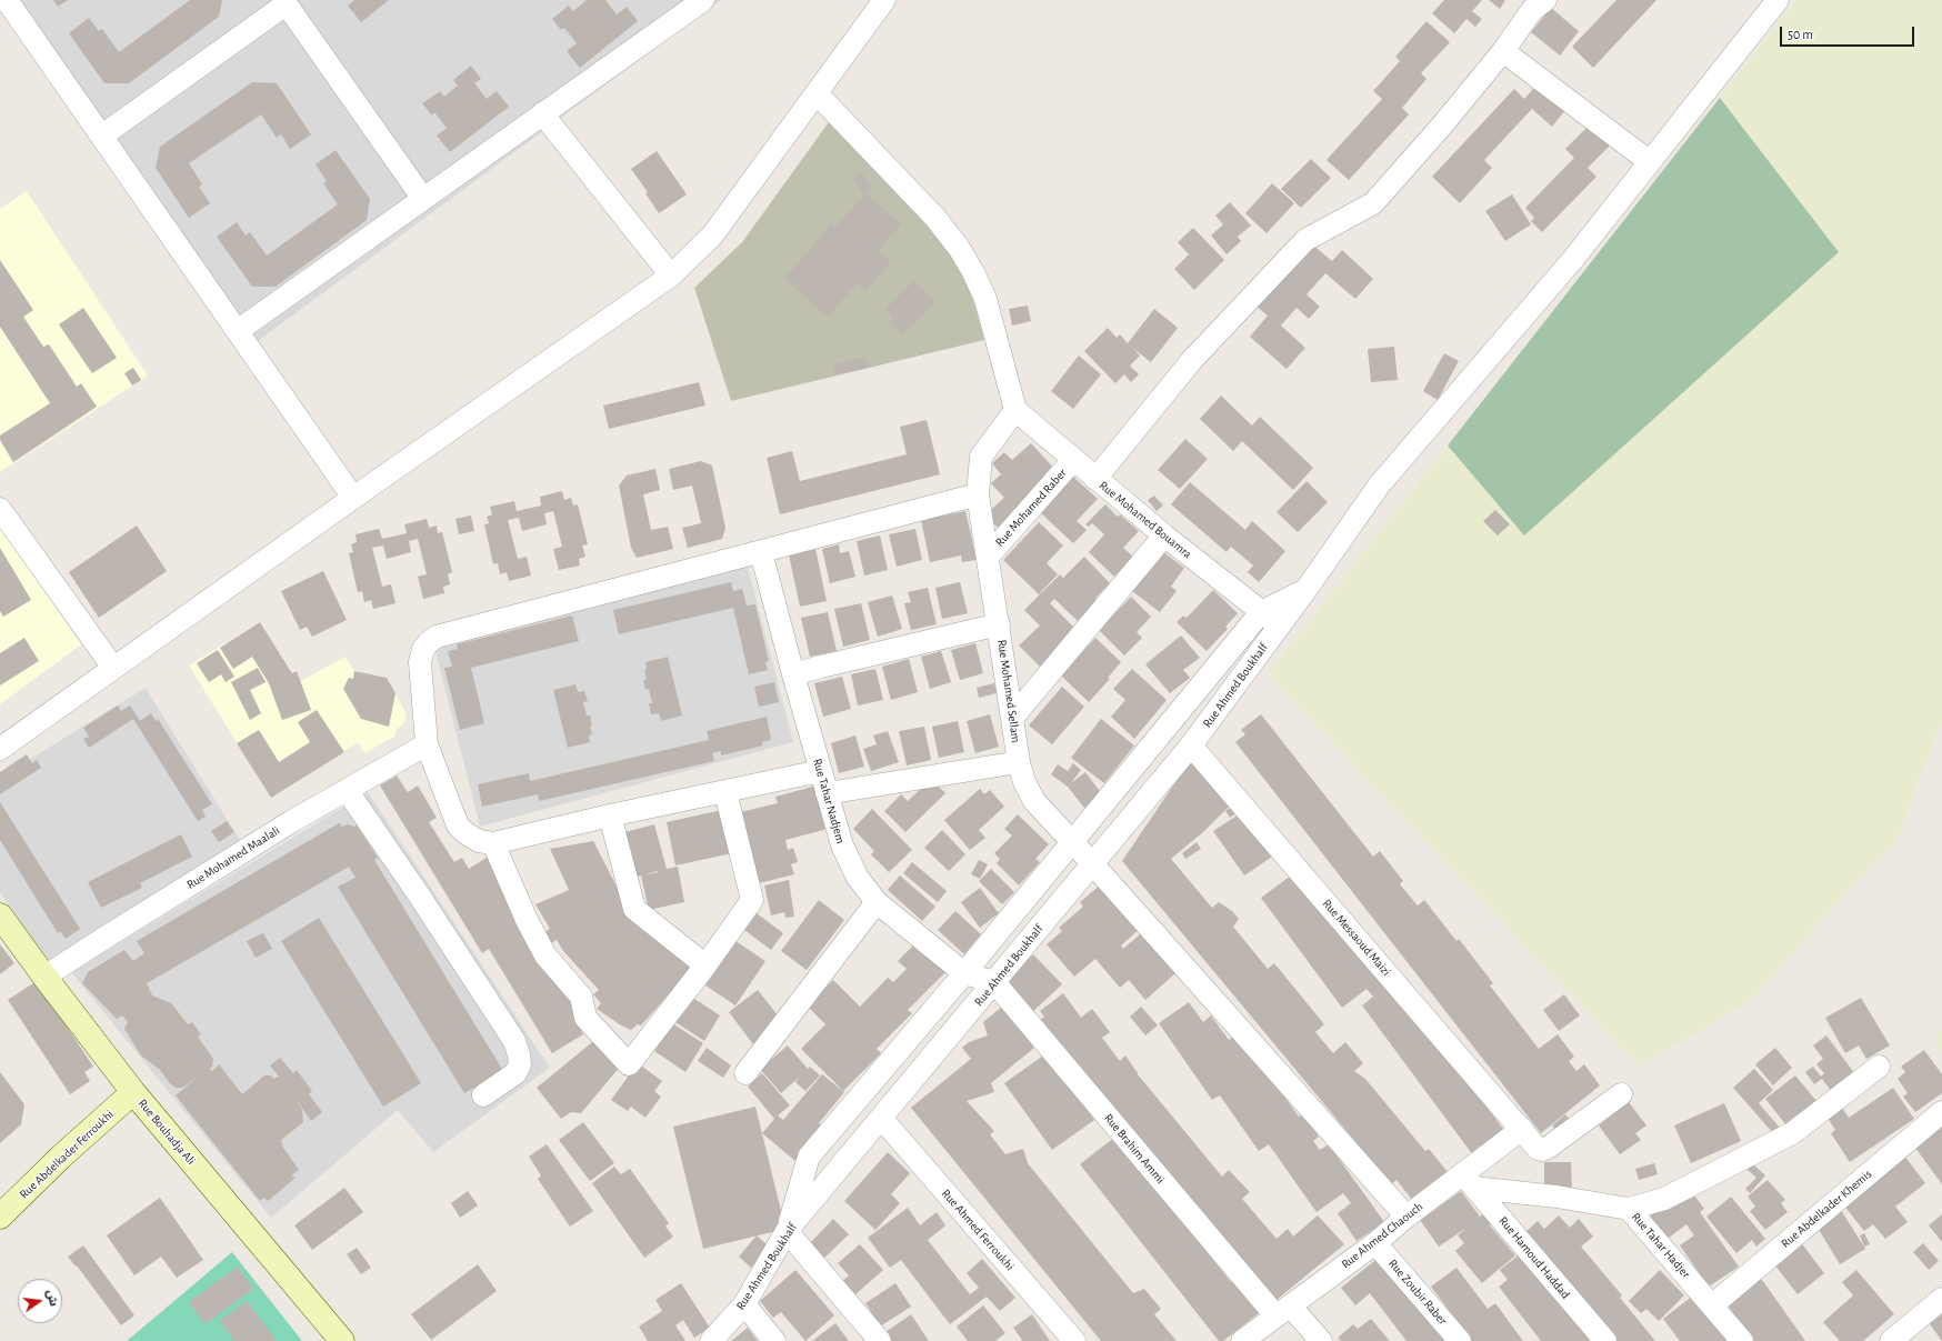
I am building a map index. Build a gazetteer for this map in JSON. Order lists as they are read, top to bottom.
{
  "streets": {
    "main road": ["Rue Bouhadja Ali", "Rue Abdelkader Ferroukhi"],
    "street": [
      "Rue Mohamed Raber",
      "Rue Mohamed Bouamra",
      "Rue Ahmed Boukhalf",
      "Rue Mohamed Sellam",
      "Rue Tahar Nadjem",
      "Rue Mohamed Maalali",
      "Rue Messaoud Maizi",
      "Rue Brahim Ammi",
      "Rue Abdelkader Khemis",
      "Rue Ahmed Ferroukhi",
      "Rue Ahmed Chaouch",
      "Rue Tahar Hadjer",
      "Rue Hamoud Haddad",
      "Rue Zoubir Raber"
    ]
  },
  "crossings": [
    ["Rue Mohamed Raber", "Rue Mohamed Bouamra"],
    ["Rue Mohamed Raber", "Rue Mohamed Sellam"],
    ["Rue Mohamed Bouamra", "Rue Ahmed Boukhalf"],
    ["Rue Mohamed Bouamra", "Rue Mohamed Sellam"],
    ["Rue Ahmed Boukhalf", "Rue Mohamed Sellam"],
    ["Rue Ahmed Boukhalf", "Rue Tahar Nadjem"],
    ["Rue Ahmed Boukhalf", "Rue Messaoud Maizi"],
    ["Rue Ahmed Boukhalf", "Rue Brahim Ammi"],
    ["Rue Ahmed Boukhalf", "Rue Ahmed Ferroukhi"],
    ["Rue Mohamed Sellam", "Rue Ahmed Chaouch"],
    ["Rue Tahar Nadjem", "Rue Brahim Ammi"],
    ["Rue Mohamed Maalali", "Rue Bouhadja Ali"],
    ["Rue Messaoud Maizi", "Rue Ahmed Chaouch"],
    ["Rue Bouhadja Ali", "Rue Abdelkader Ferroukhi"],
    ["Rue Brahim Ammi", "Rue Ahmed Chaouch"],
    ["Rue Abdelkader Khemis", "Rue Tahar Hadjer"],
    ["Rue Ahmed Chaouch", "Rue Tahar Hadjer"],
    ["Rue Ahmed Chaouch", "Rue Hamoud Haddad"],
    ["Rue Ahmed Chaouch", "Rue Zoubir Raber"],
    ["Rue Tahar Hadjer", "Rue Hamoud Haddad"]
  ],
  "scale_bar": "50 m",
  "north": "right"
}
